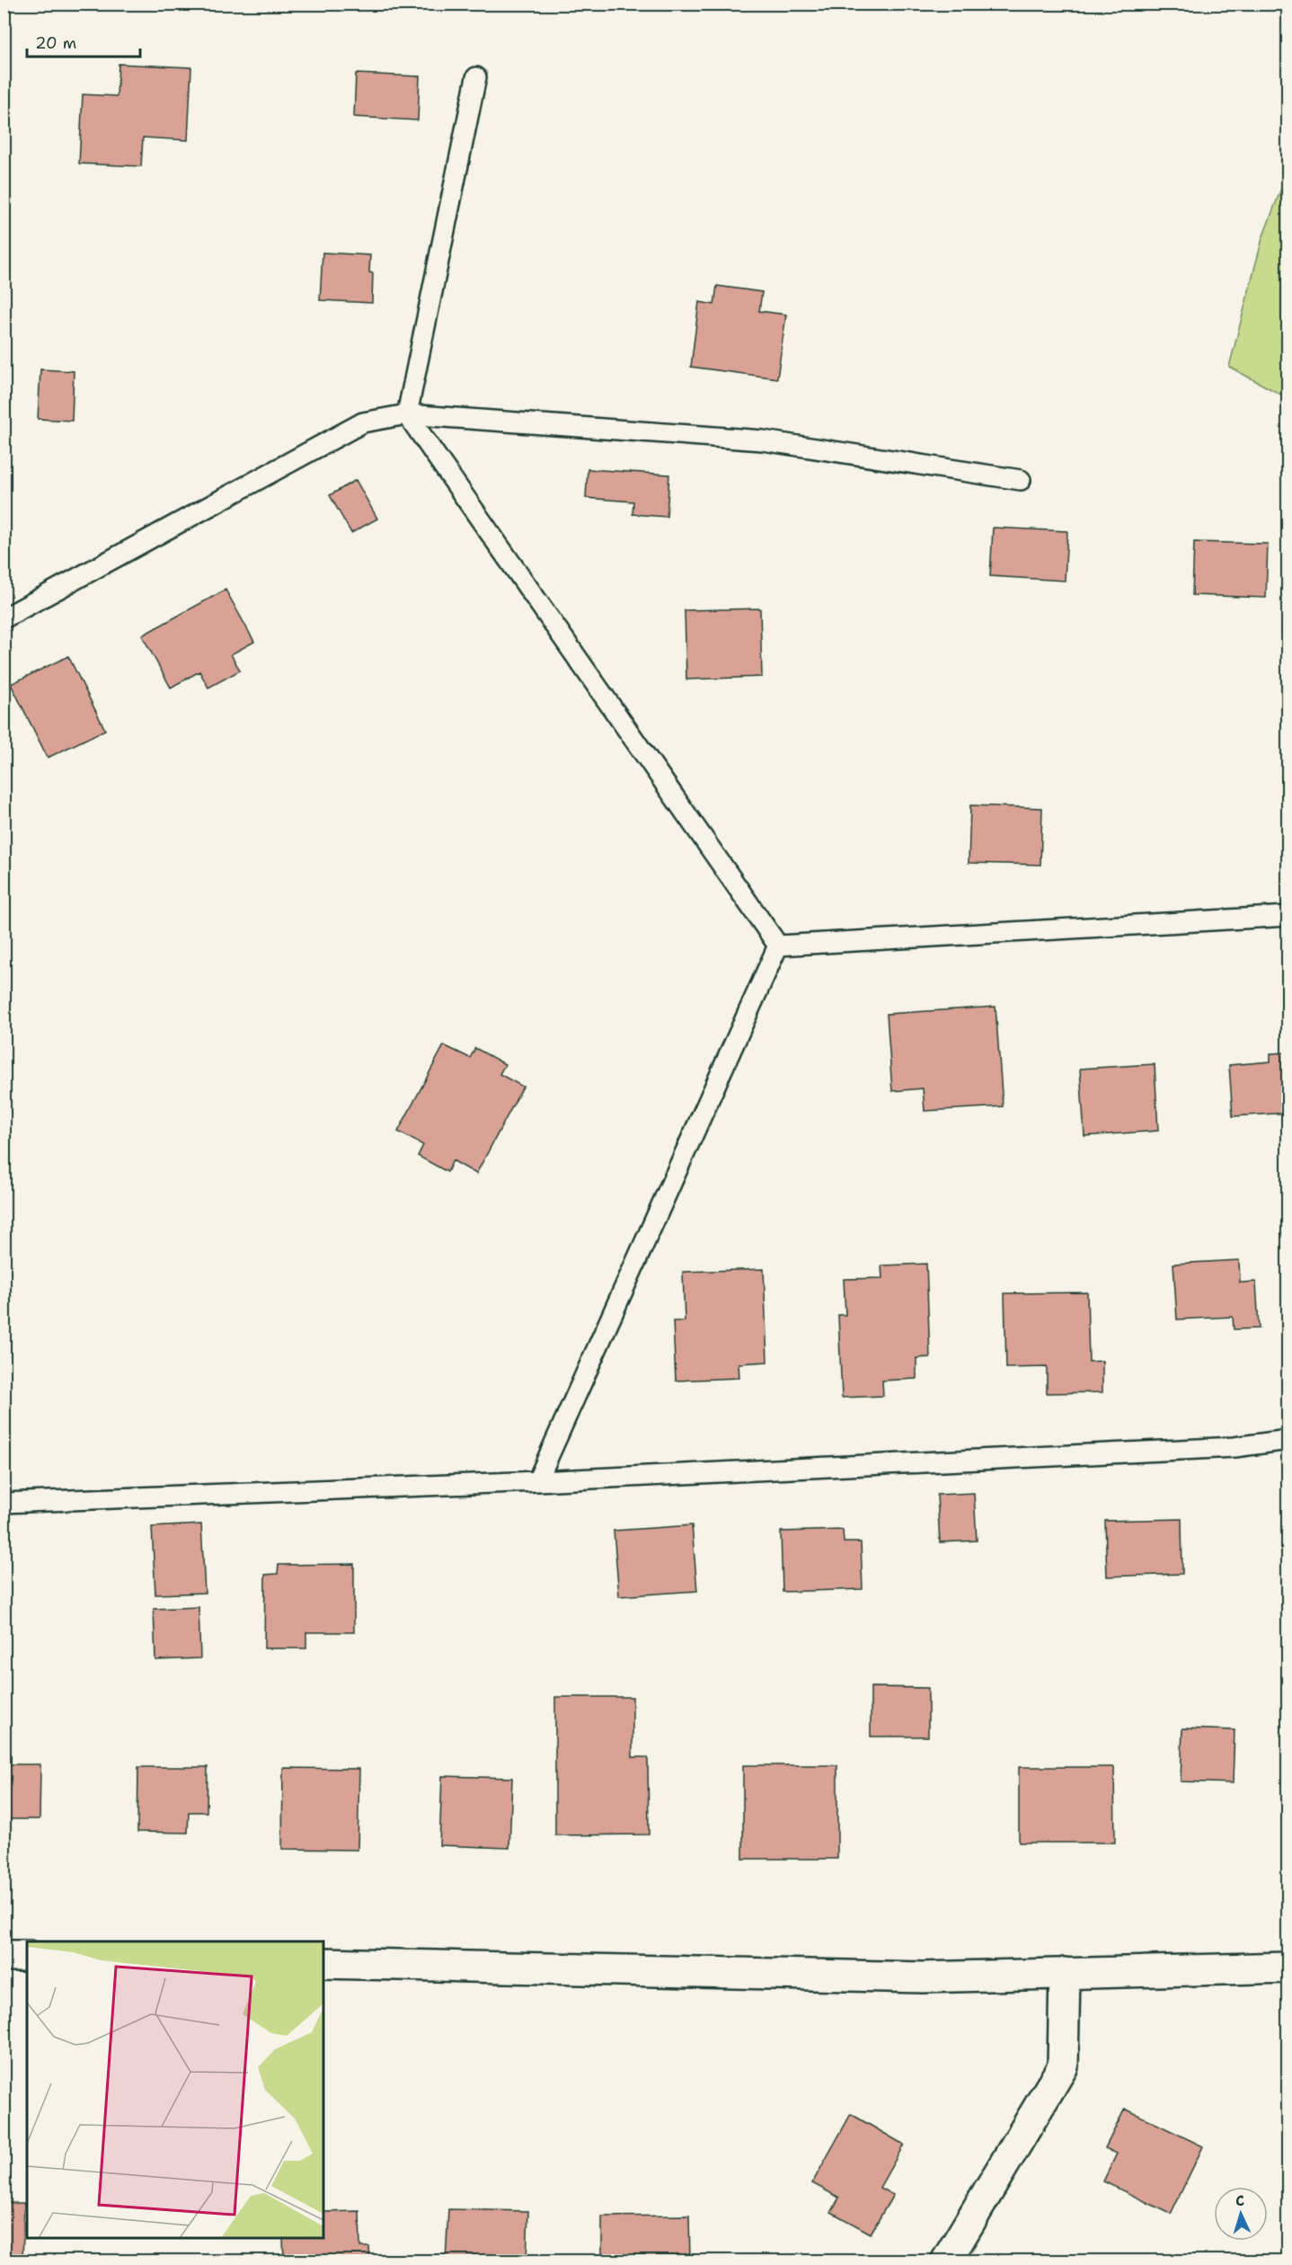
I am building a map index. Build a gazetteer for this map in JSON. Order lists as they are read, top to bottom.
{
  "scale_bar": "20 m",
  "north": "top"
}
